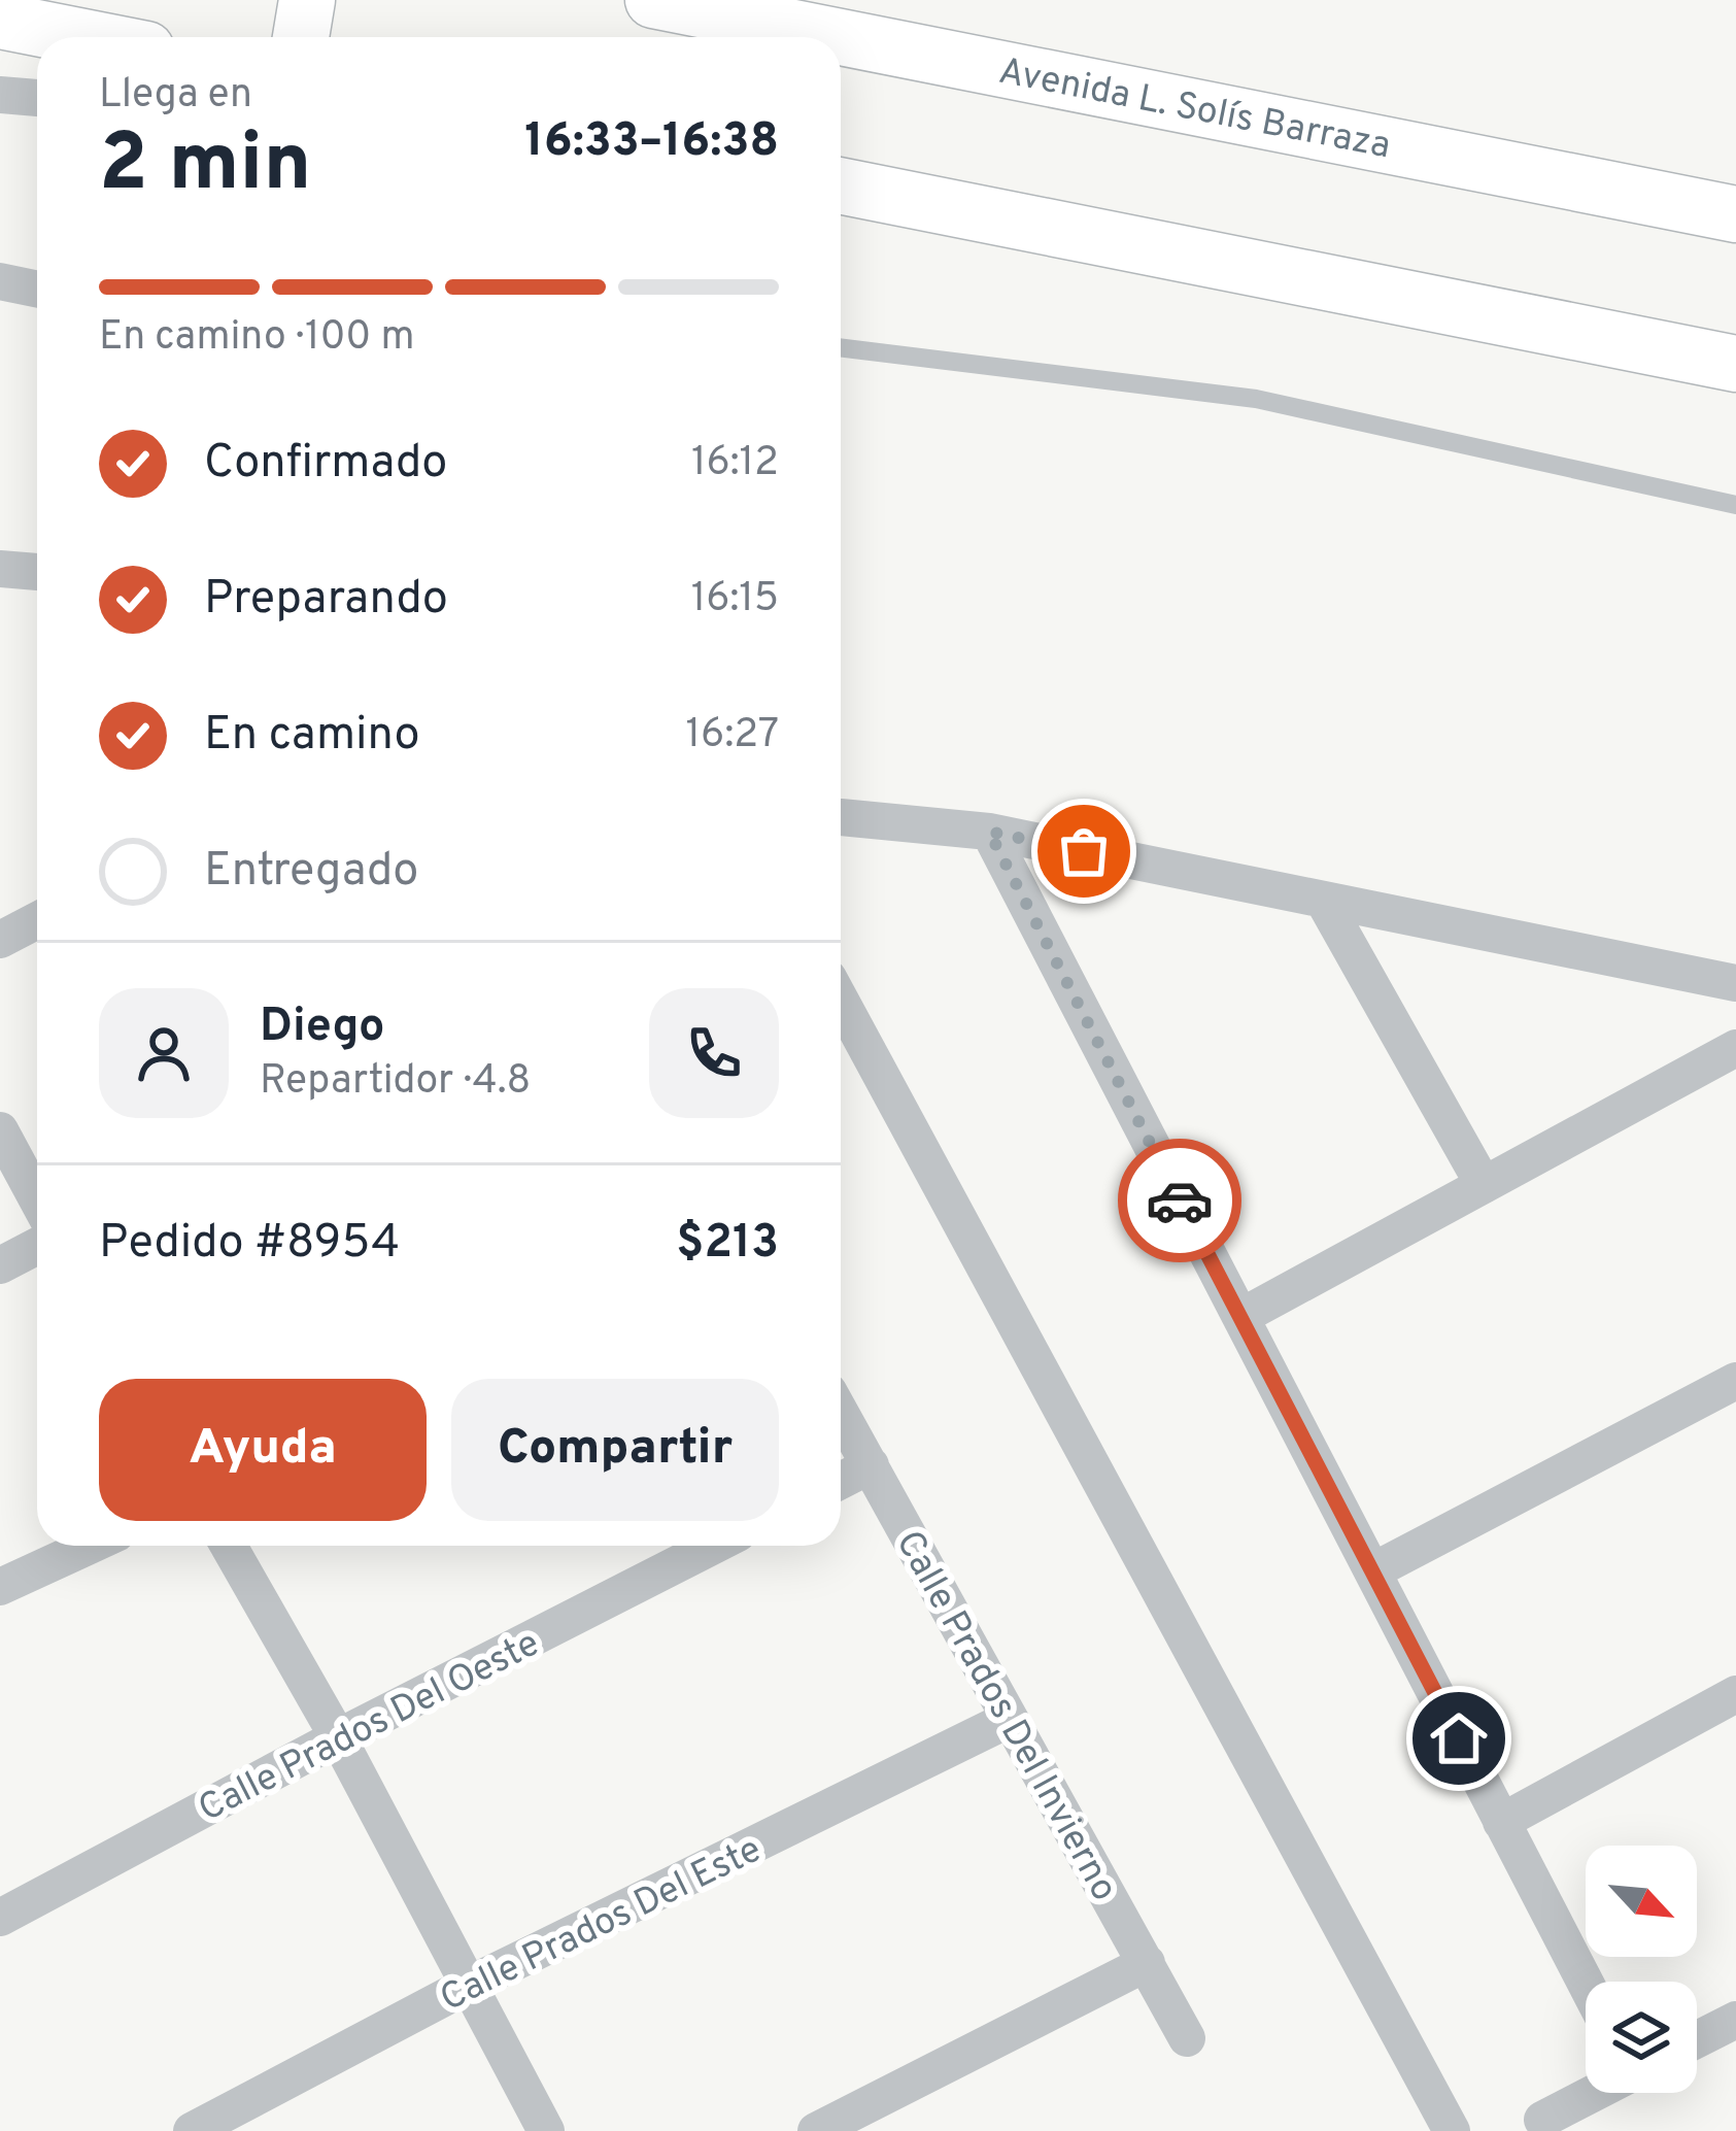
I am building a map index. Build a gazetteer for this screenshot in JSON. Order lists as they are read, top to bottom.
{
  "streets": {
    "main road": ["Avenida L. Solís Barraza"],
    "street": ["Calle Prados Del Invierno", "Calle Prados Del Oeste", "Calle Prados Del Este"]
  },
  "crossings": [
    ["Calle Prados Del Invierno", "Calle Prados Del Este"]
  ],
  "north": "bottom right",
  "page": {
    "heading": ["2 min", "Llega en", "16:33–16:38"],
    "panel": [
      "Diego",
      "Repartidor · 4.8",
      "Pedido #8954",
      "$213"
    ],
    "bar": "En camino · 100 m",
    "list": [
      ["Confirmado", "16:12"],
      ["Preparando", "16:15"],
      ["En camino", "16:27"],
      "Entregado"
    ],
    "buttons": ["Ayuda", "Compartir"]
  }
}
